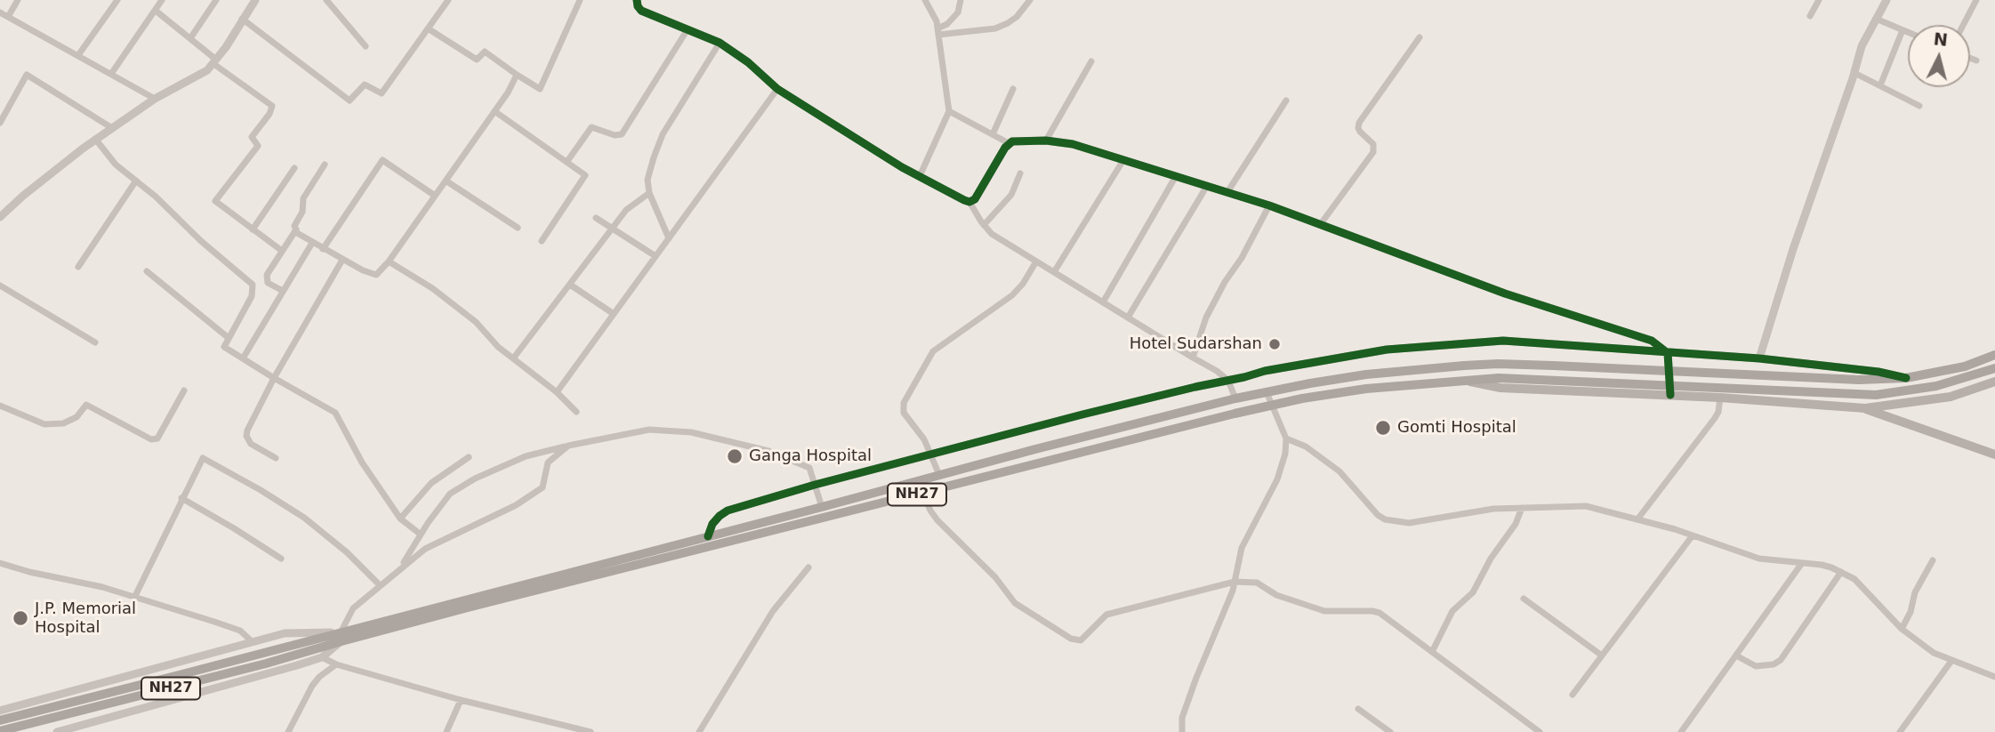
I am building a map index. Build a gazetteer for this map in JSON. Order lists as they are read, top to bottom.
{
  "streets": {
    "highway": ["NH27"]
  },
  "places": [
    "Hotel Sudarshan",
    "Gomti Hospital",
    "Ganga Hospital",
    "J.P. Memorial Hospital"
  ],
  "north": "top"
}
